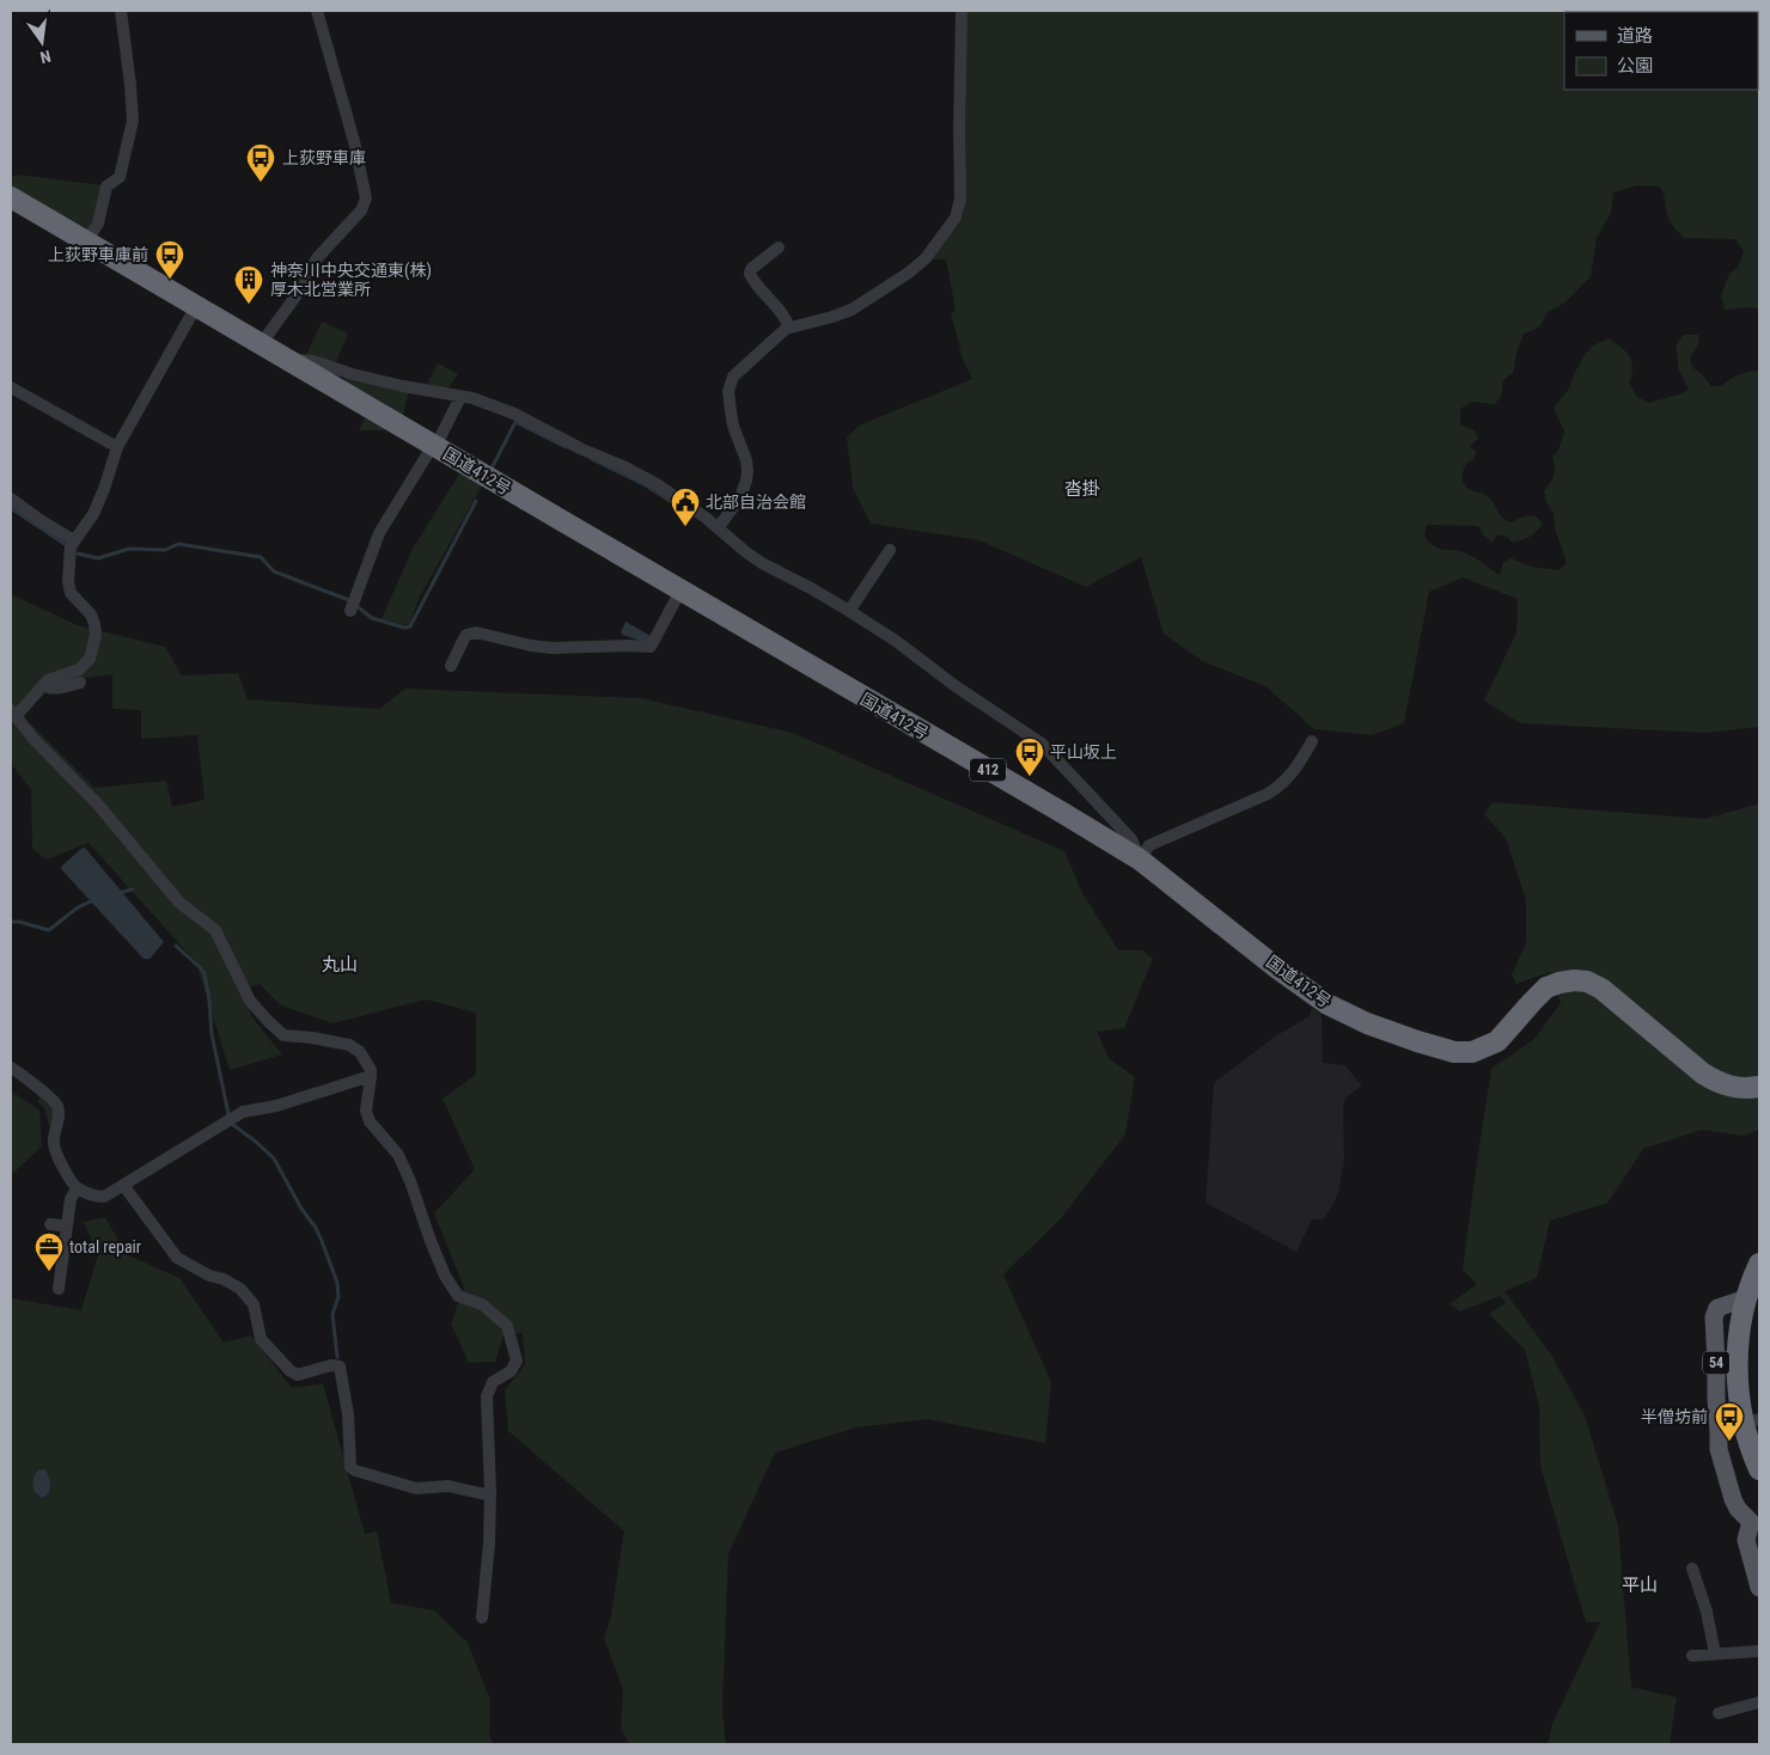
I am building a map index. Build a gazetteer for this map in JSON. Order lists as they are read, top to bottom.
{
  "streets": {
    "highway": ["国道412号", "412"],
    "main road": ["54"]
  },
  "districts": ["沓掛", "丸山", "平山"],
  "places": {
    "bus stop": [
      "上荻野車庫",
      "上荻野車庫前",
      "平山坂上",
      "半僧坊前"
    ],
    "building": ["神奈川中央交通東(株) 厚木北営業所"],
    "public building": ["北部自治会館"],
    "office": ["total repair"]
  },
  "legend": ["道路", "公園"],
  "north": "bottom"
}
